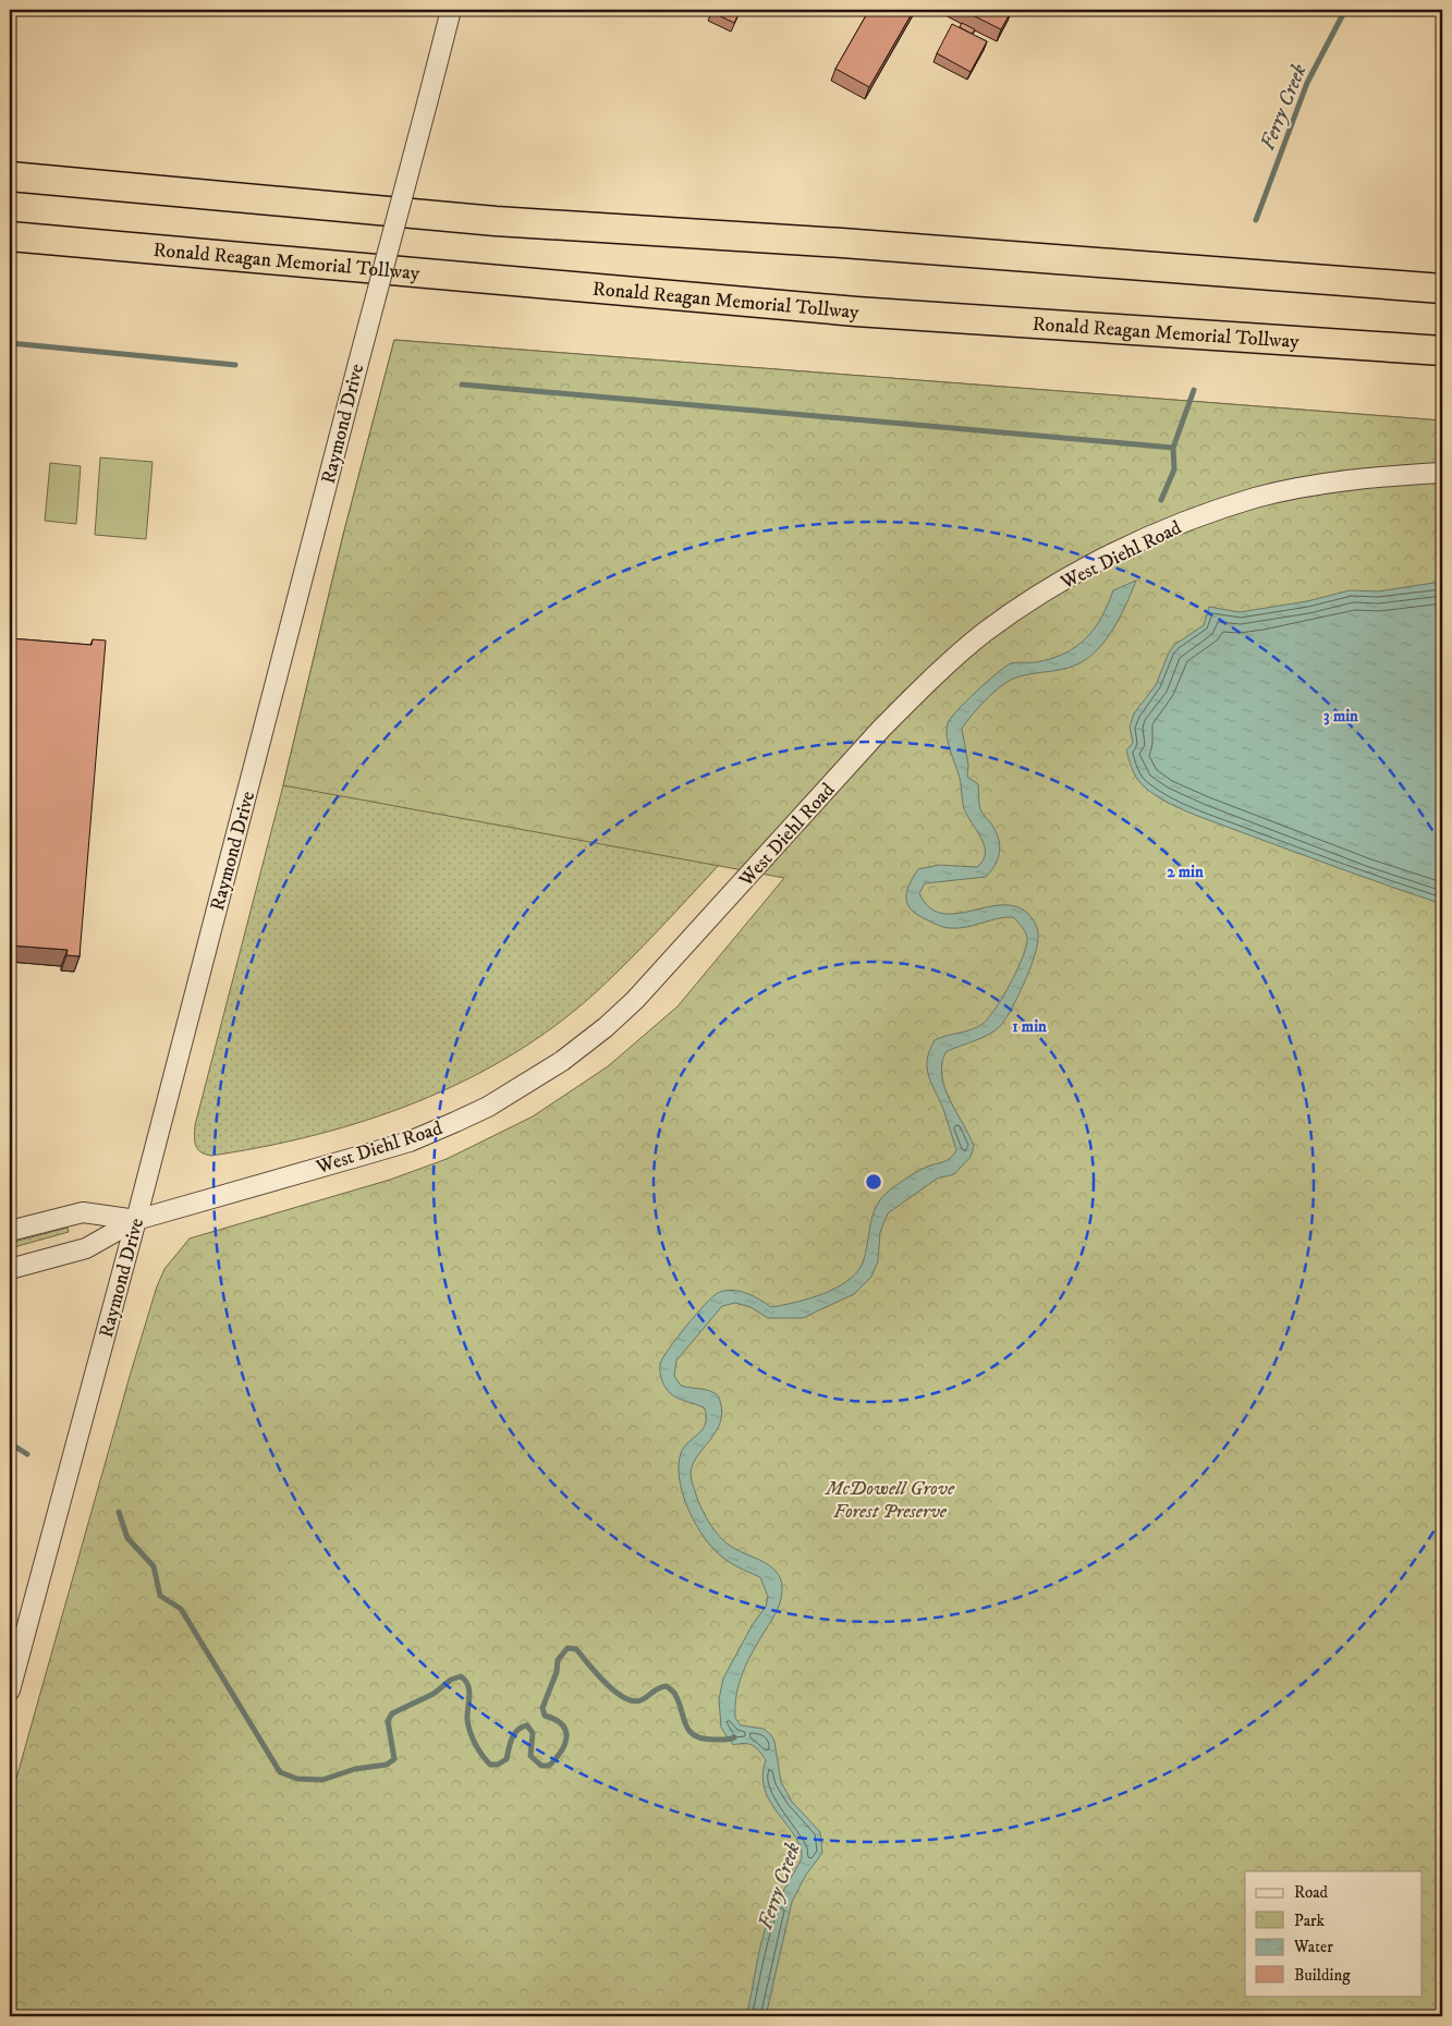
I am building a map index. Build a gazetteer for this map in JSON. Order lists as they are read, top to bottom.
{
  "streets": {
    "highway": ["Ronald Reagan Memorial Tollway"],
    "street": ["Raymond Drive", "West Diehl Road"]
  },
  "crossings": [
    ["Raymond Drive", "West Diehl Road"]
  ],
  "water": ["Ferry Creek"],
  "parks": ["McDowell Grove Forest Preserve"],
  "legend": [
    "Road",
    "Park",
    "Water",
    "Building"
  ],
  "rings": ["3 min", "2 min", "1 min"]
}
